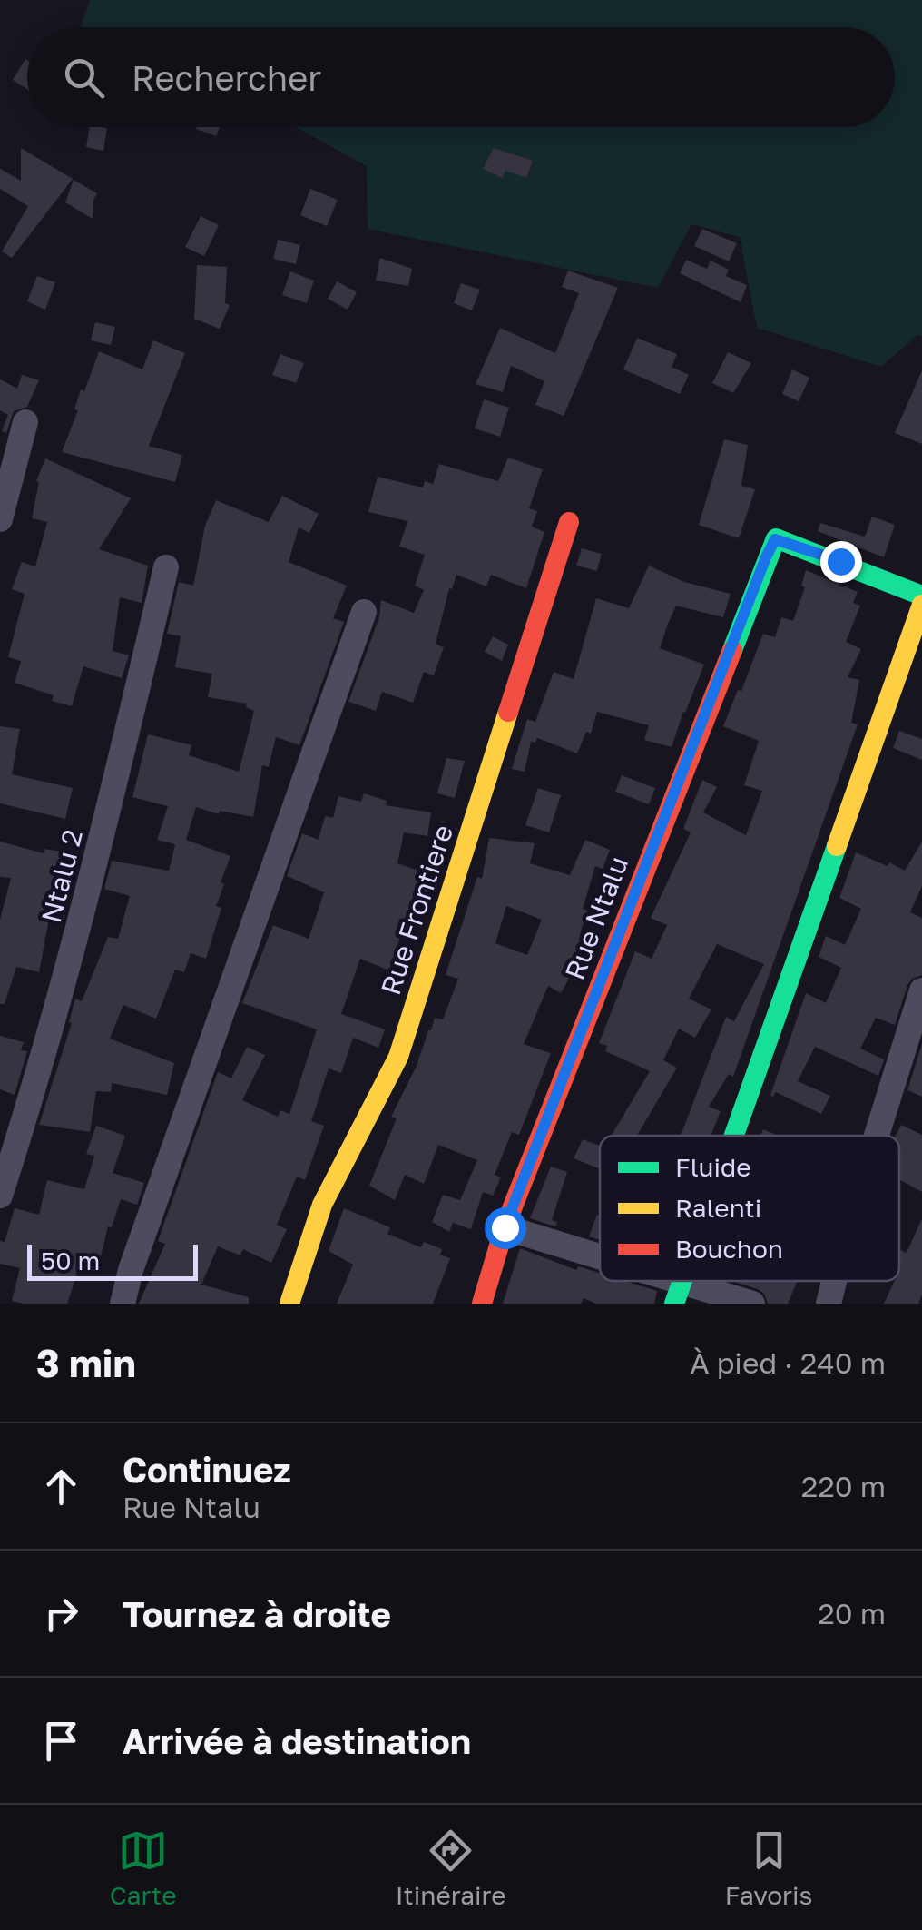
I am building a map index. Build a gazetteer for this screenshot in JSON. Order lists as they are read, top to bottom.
{
  "streets": {
    "street": ["Ntalu 2", "Rue Frontiere", "Rue Ntalu"]
  },
  "legend": ["Fluide", "Ralenti", "Bouchon"],
  "scale_bar": "50 m",
  "page": {
    "search": "Rechercher",
    "scale": "50 m",
    "heading": ["3 min", "À pied · 240 m"],
    "list": [
      ["Continuez", "Rue Ntalu", "220 m"],
      ["Tournez à droite", "20 m"],
      "Arrivée à destination"
    ],
    "nav": ["Carte", "Itinéraire", "Favoris"]
  }
}
